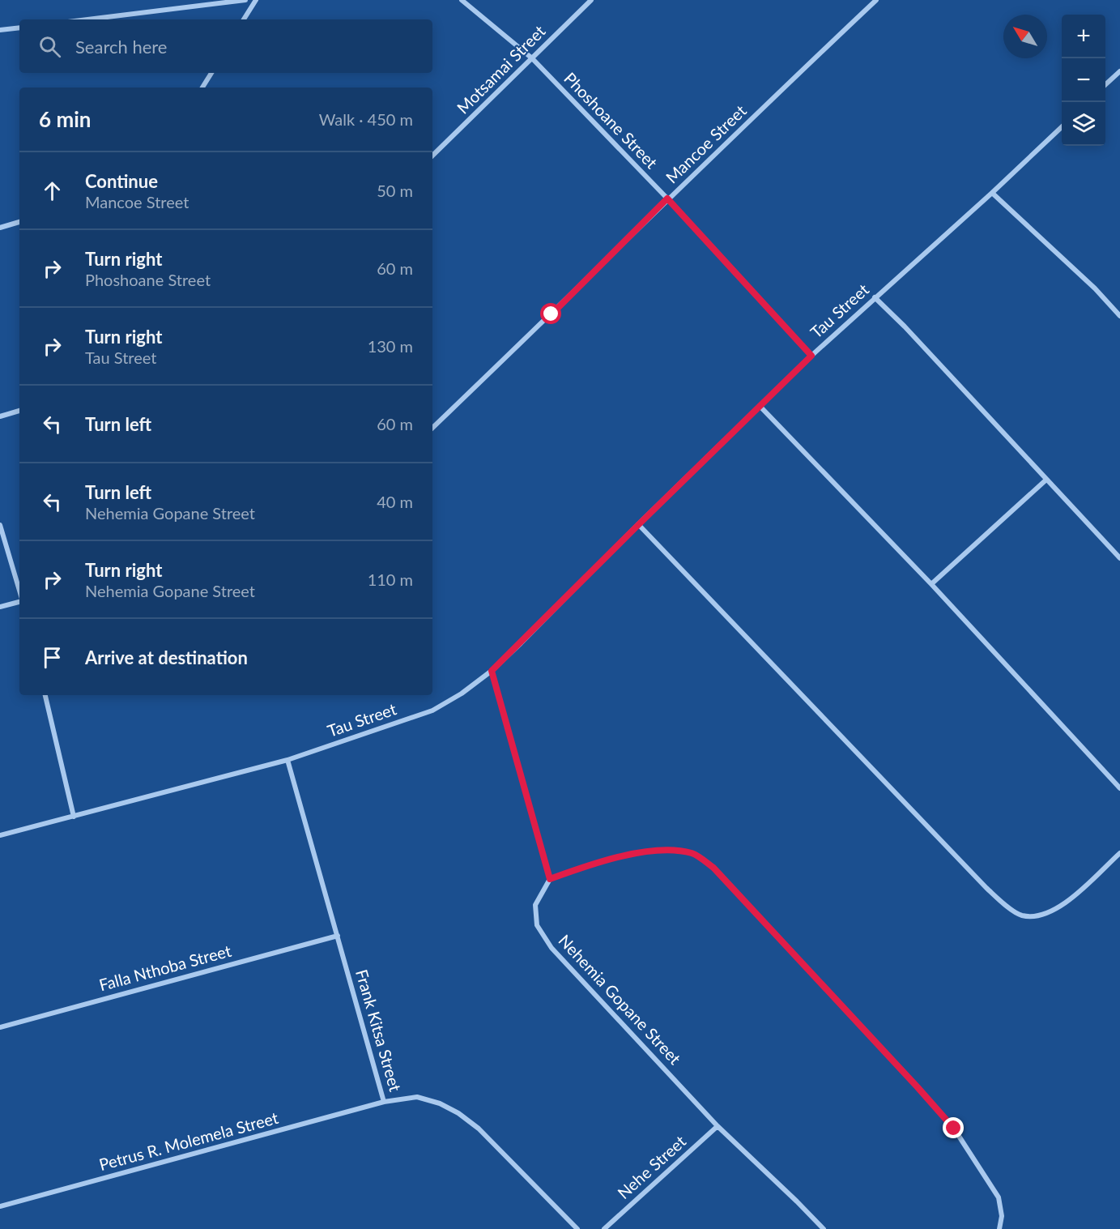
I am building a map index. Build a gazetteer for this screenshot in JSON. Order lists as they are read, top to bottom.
{
  "streets": {
    "street": [
      "Motsamai Street",
      "Phoshoane Street",
      "Mancoe Street",
      "Tau Street",
      "Falla Nthoba Street",
      "Nehemia Gopane Street",
      "Frank Kitsa Street",
      "Petrus R. Molemela Street",
      "Nehe Street"
    ]
  },
  "crossings": [
    ["Motsamai Street", "Phoshoane Street"],
    ["Phoshoane Street", "Mancoe Street"],
    ["Phoshoane Street", "Tau Street"],
    ["Tau Street", "Frank Kitsa Street"],
    ["Falla Nthoba Street", "Frank Kitsa Street"],
    ["Nehemia Gopane Street", "Nehe Street"],
    ["Frank Kitsa Street", "Petrus R. Molemela Street"]
  ],
  "north": "top left",
  "page": {
    "map_buttons": ["+", "−"],
    "search": "Search here",
    "heading": ["6 min", "Walk · 450 m"],
    "list": [
      ["Continue", "Mancoe Street", "50 m"],
      ["Turn right", "Phoshoane Street", "60 m"],
      ["Turn right", "Tau Street", "130 m"],
      ["Turn left", "60 m"],
      ["Turn left", "Nehemia Gopane Street", "40 m"],
      ["Turn right", "Nehemia Gopane Street", "110 m"],
      "Arrive at destination"
    ]
  }
}
